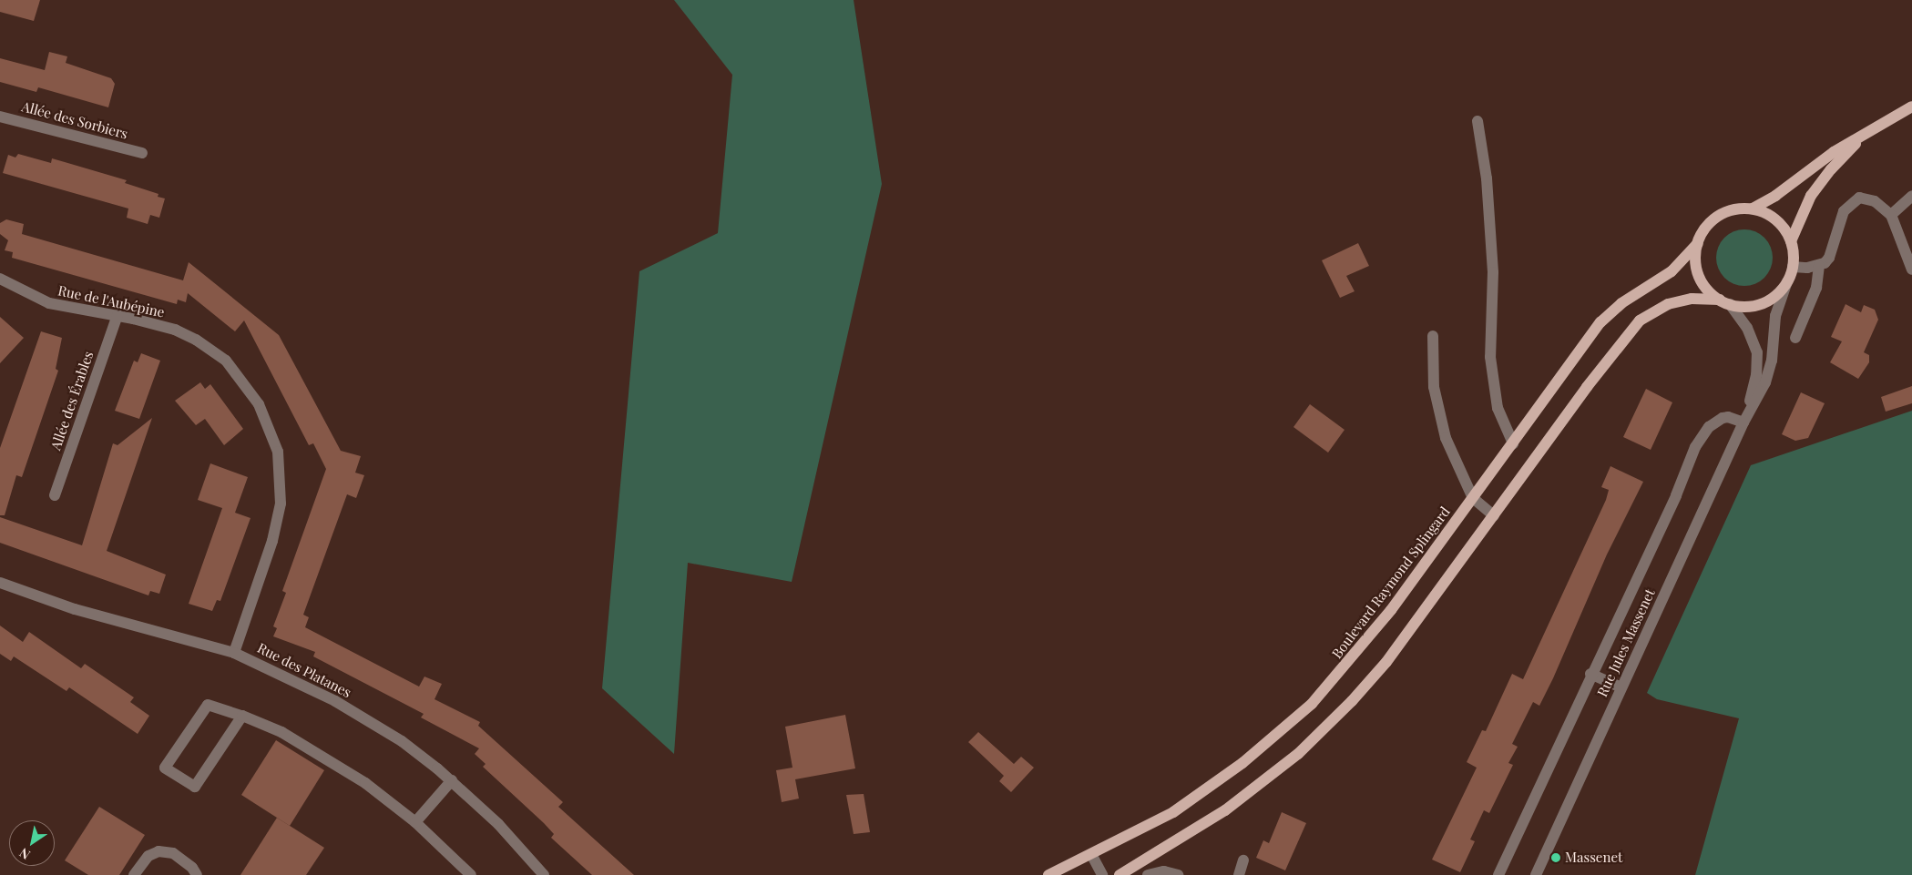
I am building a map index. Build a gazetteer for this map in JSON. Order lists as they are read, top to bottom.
{
  "streets": {
    "main road": ["Boulevard Raymond Splingard"],
    "street": [
      "Allée des Sorbiers",
      "Rue de l'Aubépine",
      "Allée des Érables",
      "Rue Jules Massenet",
      "Rue des Platanes"
    ]
  },
  "crossings": [
    ["Rue de l'Aubépine", "Allée des Érables"],
    ["Rue de l'Aubépine", "Rue des Platanes"],
    ["Boulevard Raymond Splingard", "Rue Jules Massenet"]
  ],
  "places": ["Massenet"],
  "north": "bottom left"
}
